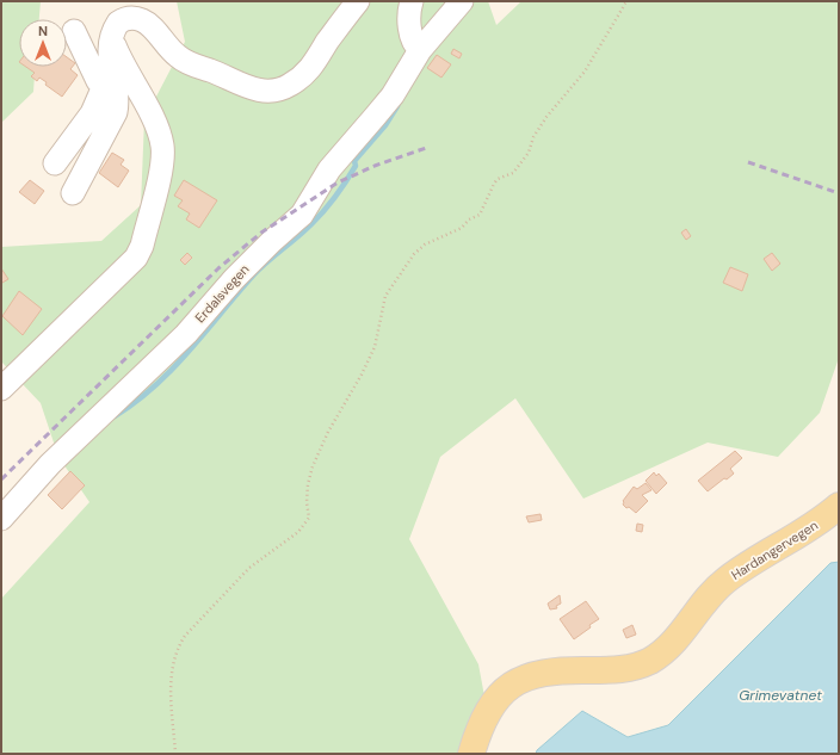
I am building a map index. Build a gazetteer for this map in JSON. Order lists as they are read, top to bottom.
{
  "streets": {
    "main road": ["Hardangervegen"],
    "street": ["Erdalsvegen"]
  },
  "water": ["Grimevatnet"],
  "north": "top"
}
